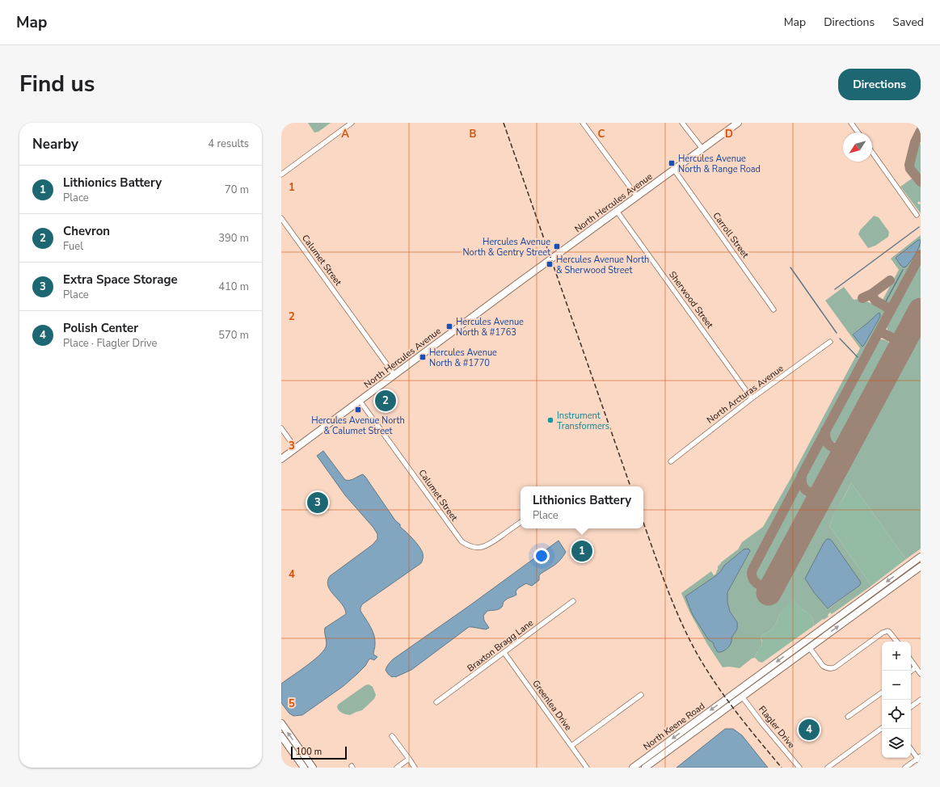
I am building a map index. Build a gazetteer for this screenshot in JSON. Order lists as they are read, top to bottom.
{
  "streets": {
    "main road": ["North Hercules Avenue", "North Keene Road"],
    "street": [
      "Carroll Street",
      "Calumet Street",
      "Sherwood Street",
      "North Arcturas Avenue",
      "Braxton Bragg Lane",
      "Greenlea Drive",
      "Flagler Drive"
    ]
  },
  "crossings": [
    ["North Hercules Avenue", "Carroll Street"],
    ["North Hercules Avenue", "Calumet Street"],
    ["North Hercules Avenue", "Sherwood Street"],
    ["Sherwood Street", "North Arcturas Avenue"],
    ["Braxton Bragg Lane", "Greenlea Drive"],
    ["North Keene Road", "Flagler Drive"]
  ],
  "places": {
    "transit": [
      "Hercules Avenue North & Range Road",
      "Hercules Avenue North & Gentry Street",
      "Hercules Avenue North & Sherwood Street",
      "Hercules Avenue North & #1763",
      "Hercules Avenue North & #1770",
      "Hercules Avenue North & Calumet Street"
    ],
    "other": ["Instrument Transformers"]
  },
  "scale_bar": "100 m",
  "north": "bottom left",
  "page": {
    "header": "Map",
    "nav": ["Map", "Directions", "Saved"],
    "title": "Find us",
    "buttons": "Directions",
    "heading": ["Nearby", "4 results"],
    "list": [
      {
        "mark": "1",
        "name": "Lithionics Battery",
        "note": "Place",
        "value": "70 m"
      },
      {
        "mark": "2",
        "name": "Chevron",
        "note": "Fuel",
        "value": "390 m"
      },
      {
        "mark": "3",
        "name": "Extra Space Storage",
        "note": "Place",
        "value": "410 m"
      },
      {
        "mark": "4",
        "name": "Polish Center",
        "note": "Place · Flagler Drive",
        "value": "570 m"
      }
    ],
    "pins": [
      "2",
      "3",
      "1",
      "4"
    ],
    "popup": ["Lithionics Battery", "Place"],
    "map_buttons": ["+", "−"],
    "scale": "100 m"
  },
  "grid": {
    "columns": [
      "A",
      "B",
      "C",
      "D"
    ],
    "rows": [
      "1",
      "2",
      "3",
      "4",
      "5"
    ]
  }
}
